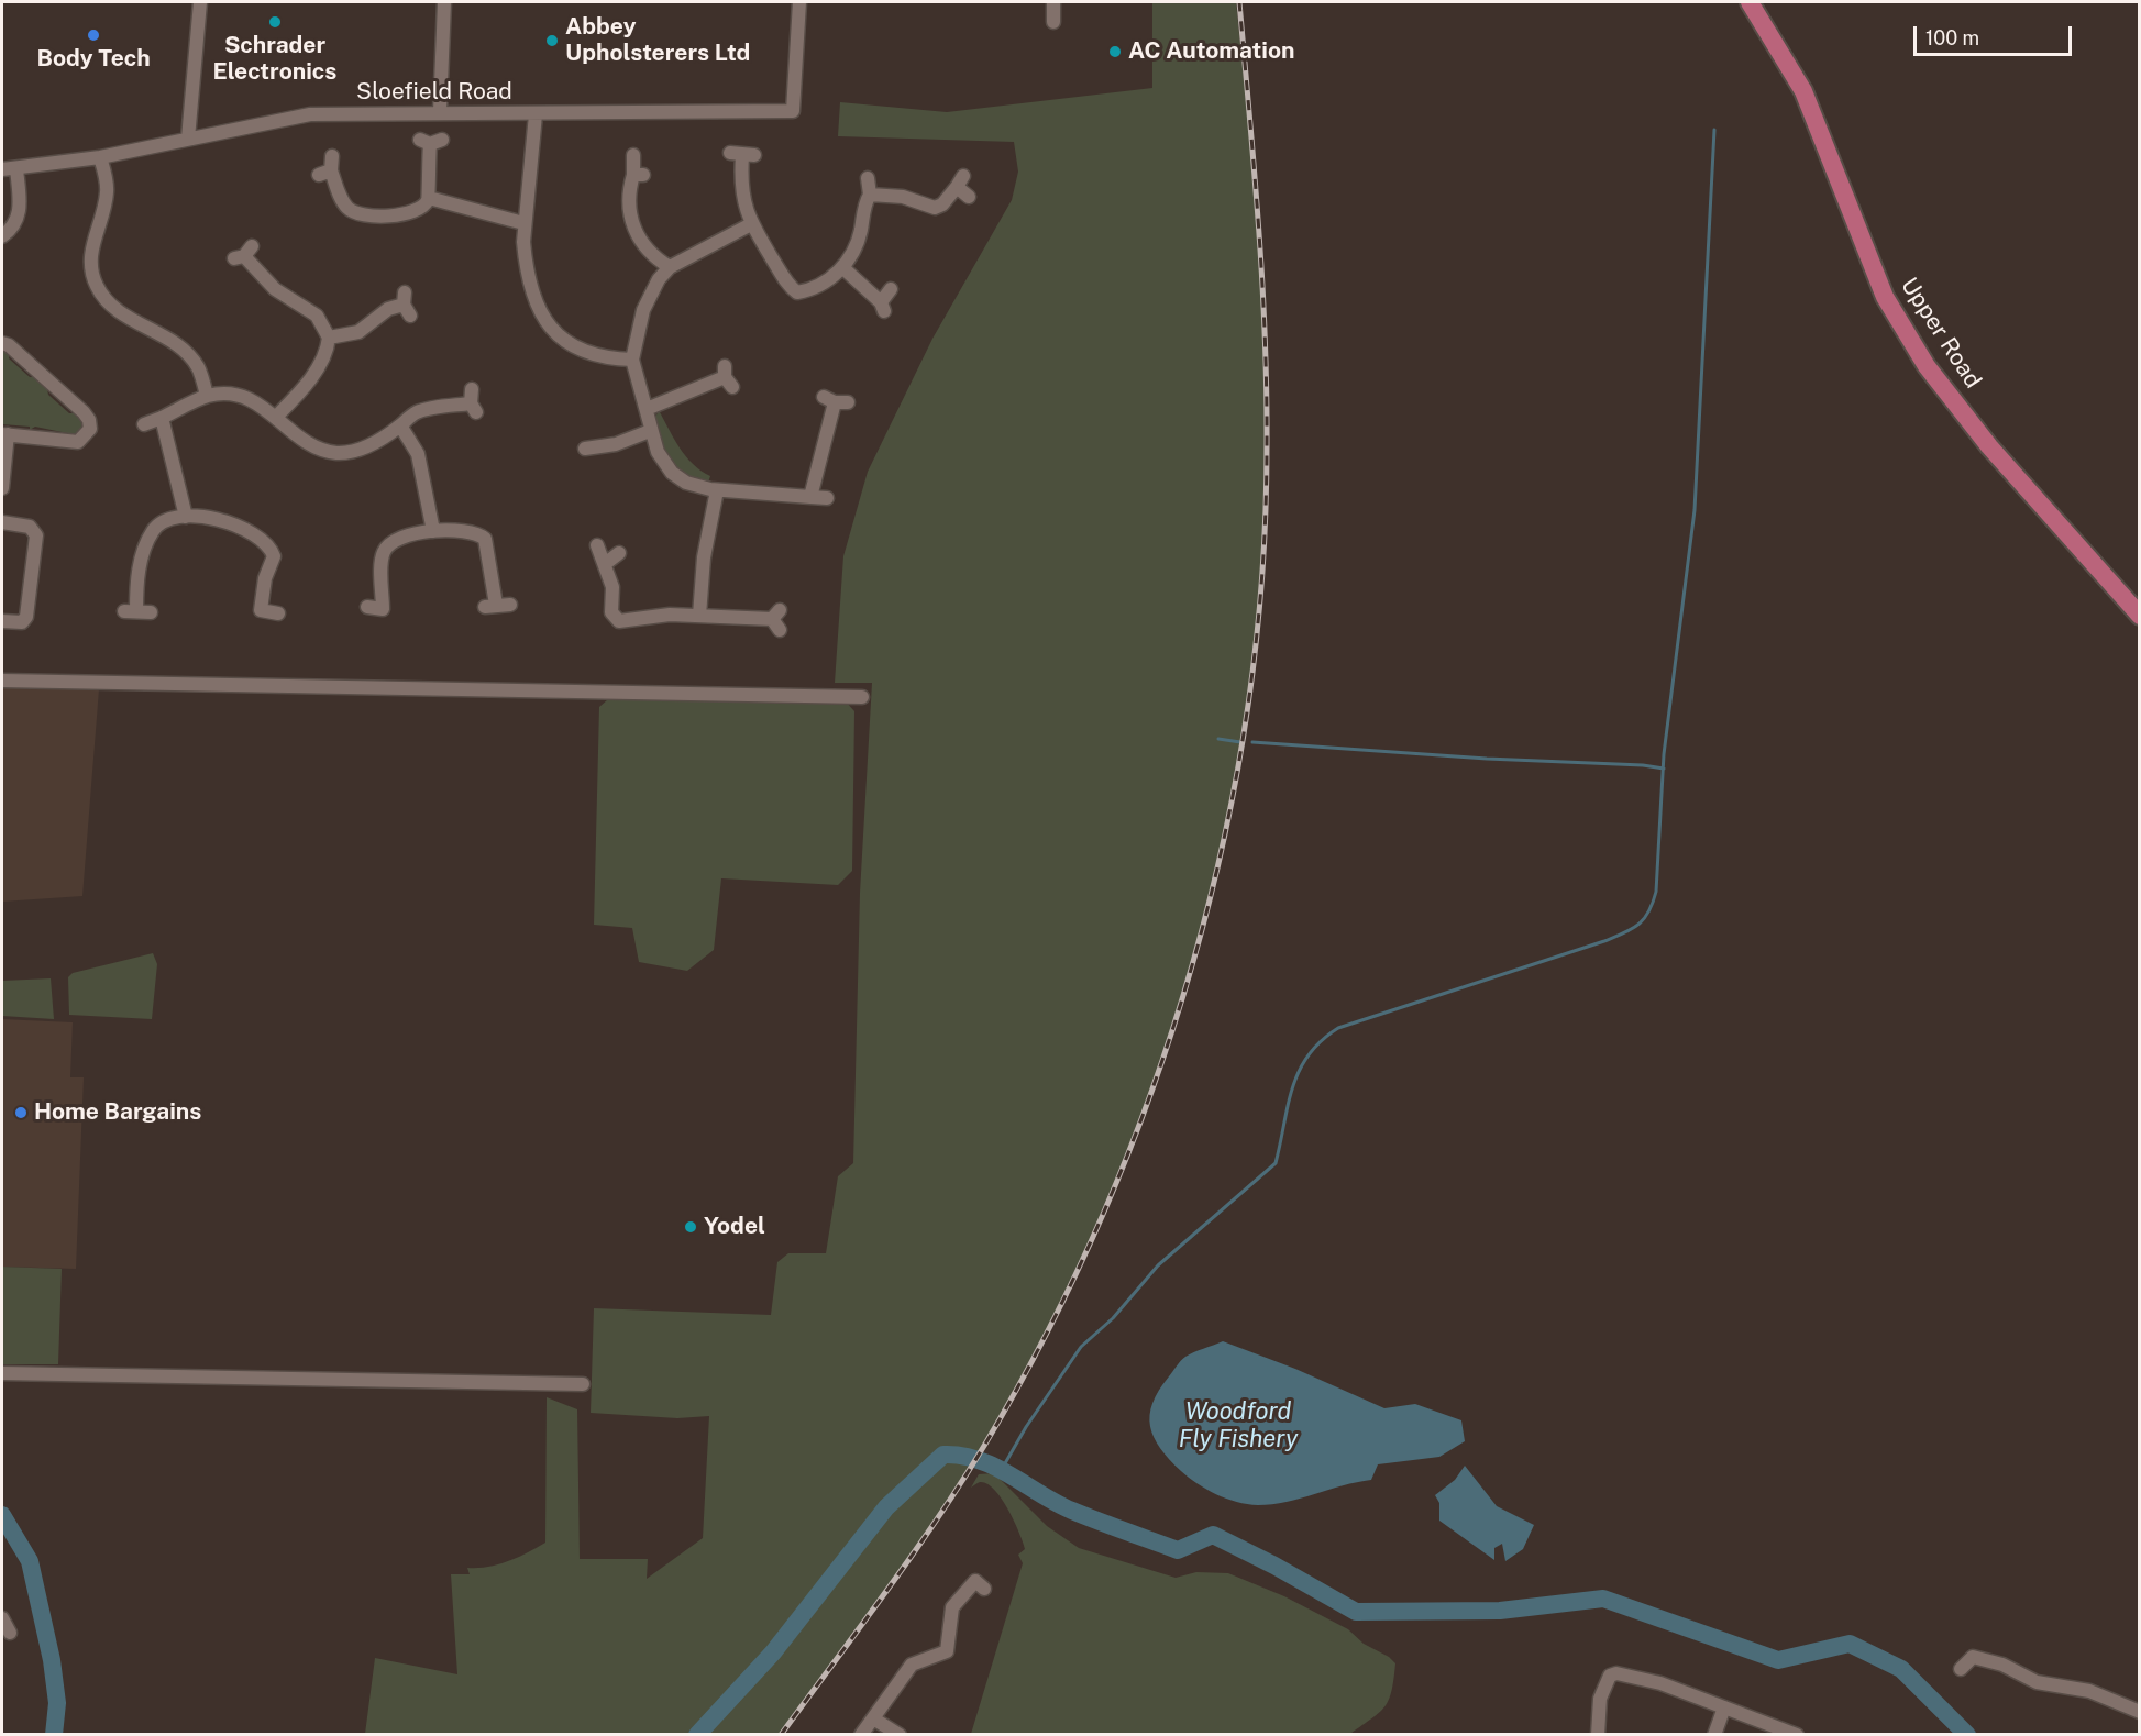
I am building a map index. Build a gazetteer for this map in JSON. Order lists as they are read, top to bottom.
{
  "streets": {
    "main road": ["Upper Road"],
    "street": ["Sloefield Road"]
  },
  "water": ["Woodford Fly Fishery"],
  "places": [
    "Schrader Electronics",
    "Body Tech",
    "Abbey Upholsterers Ltd",
    "AC Automation",
    "Home Bargains",
    "Yodel"
  ],
  "scale_bar": "100 m"
}
